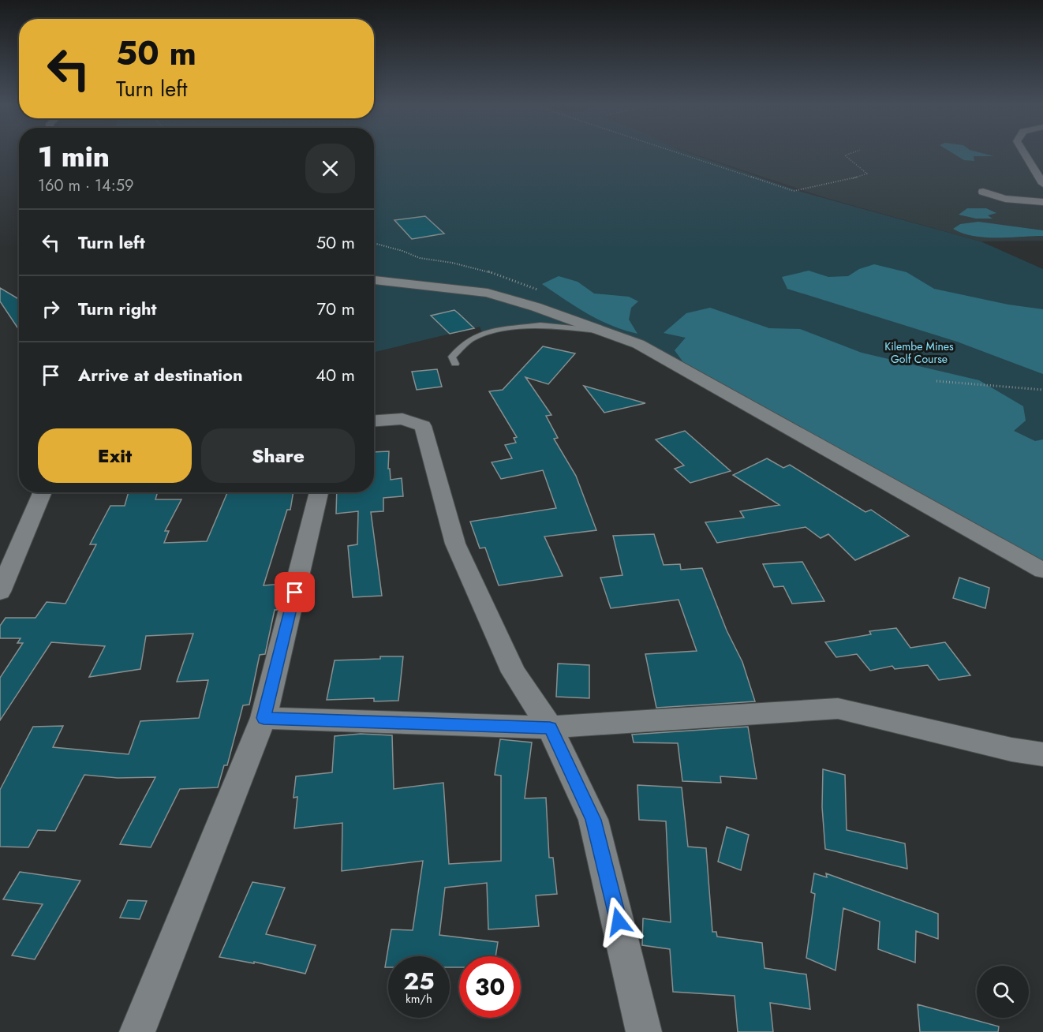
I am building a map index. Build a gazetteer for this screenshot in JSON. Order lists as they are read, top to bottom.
{
  "parks": ["Kilembe Mines Golf Course"],
  "page": {
    "turn": ["50 m", "Turn left"],
    "heading": ["1 min", "160 m · 14:59"],
    "list": [
      {
        "name": "Turn left",
        "value": "50 m"
      },
      {
        "name": "Turn right",
        "value": "70 m"
      },
      {
        "name": "Arrive at destination",
        "value": "40 m"
      }
    ],
    "buttons": ["Exit", "Share"],
    "speed": "25 km/h",
    "limit": "30"
  }
}
